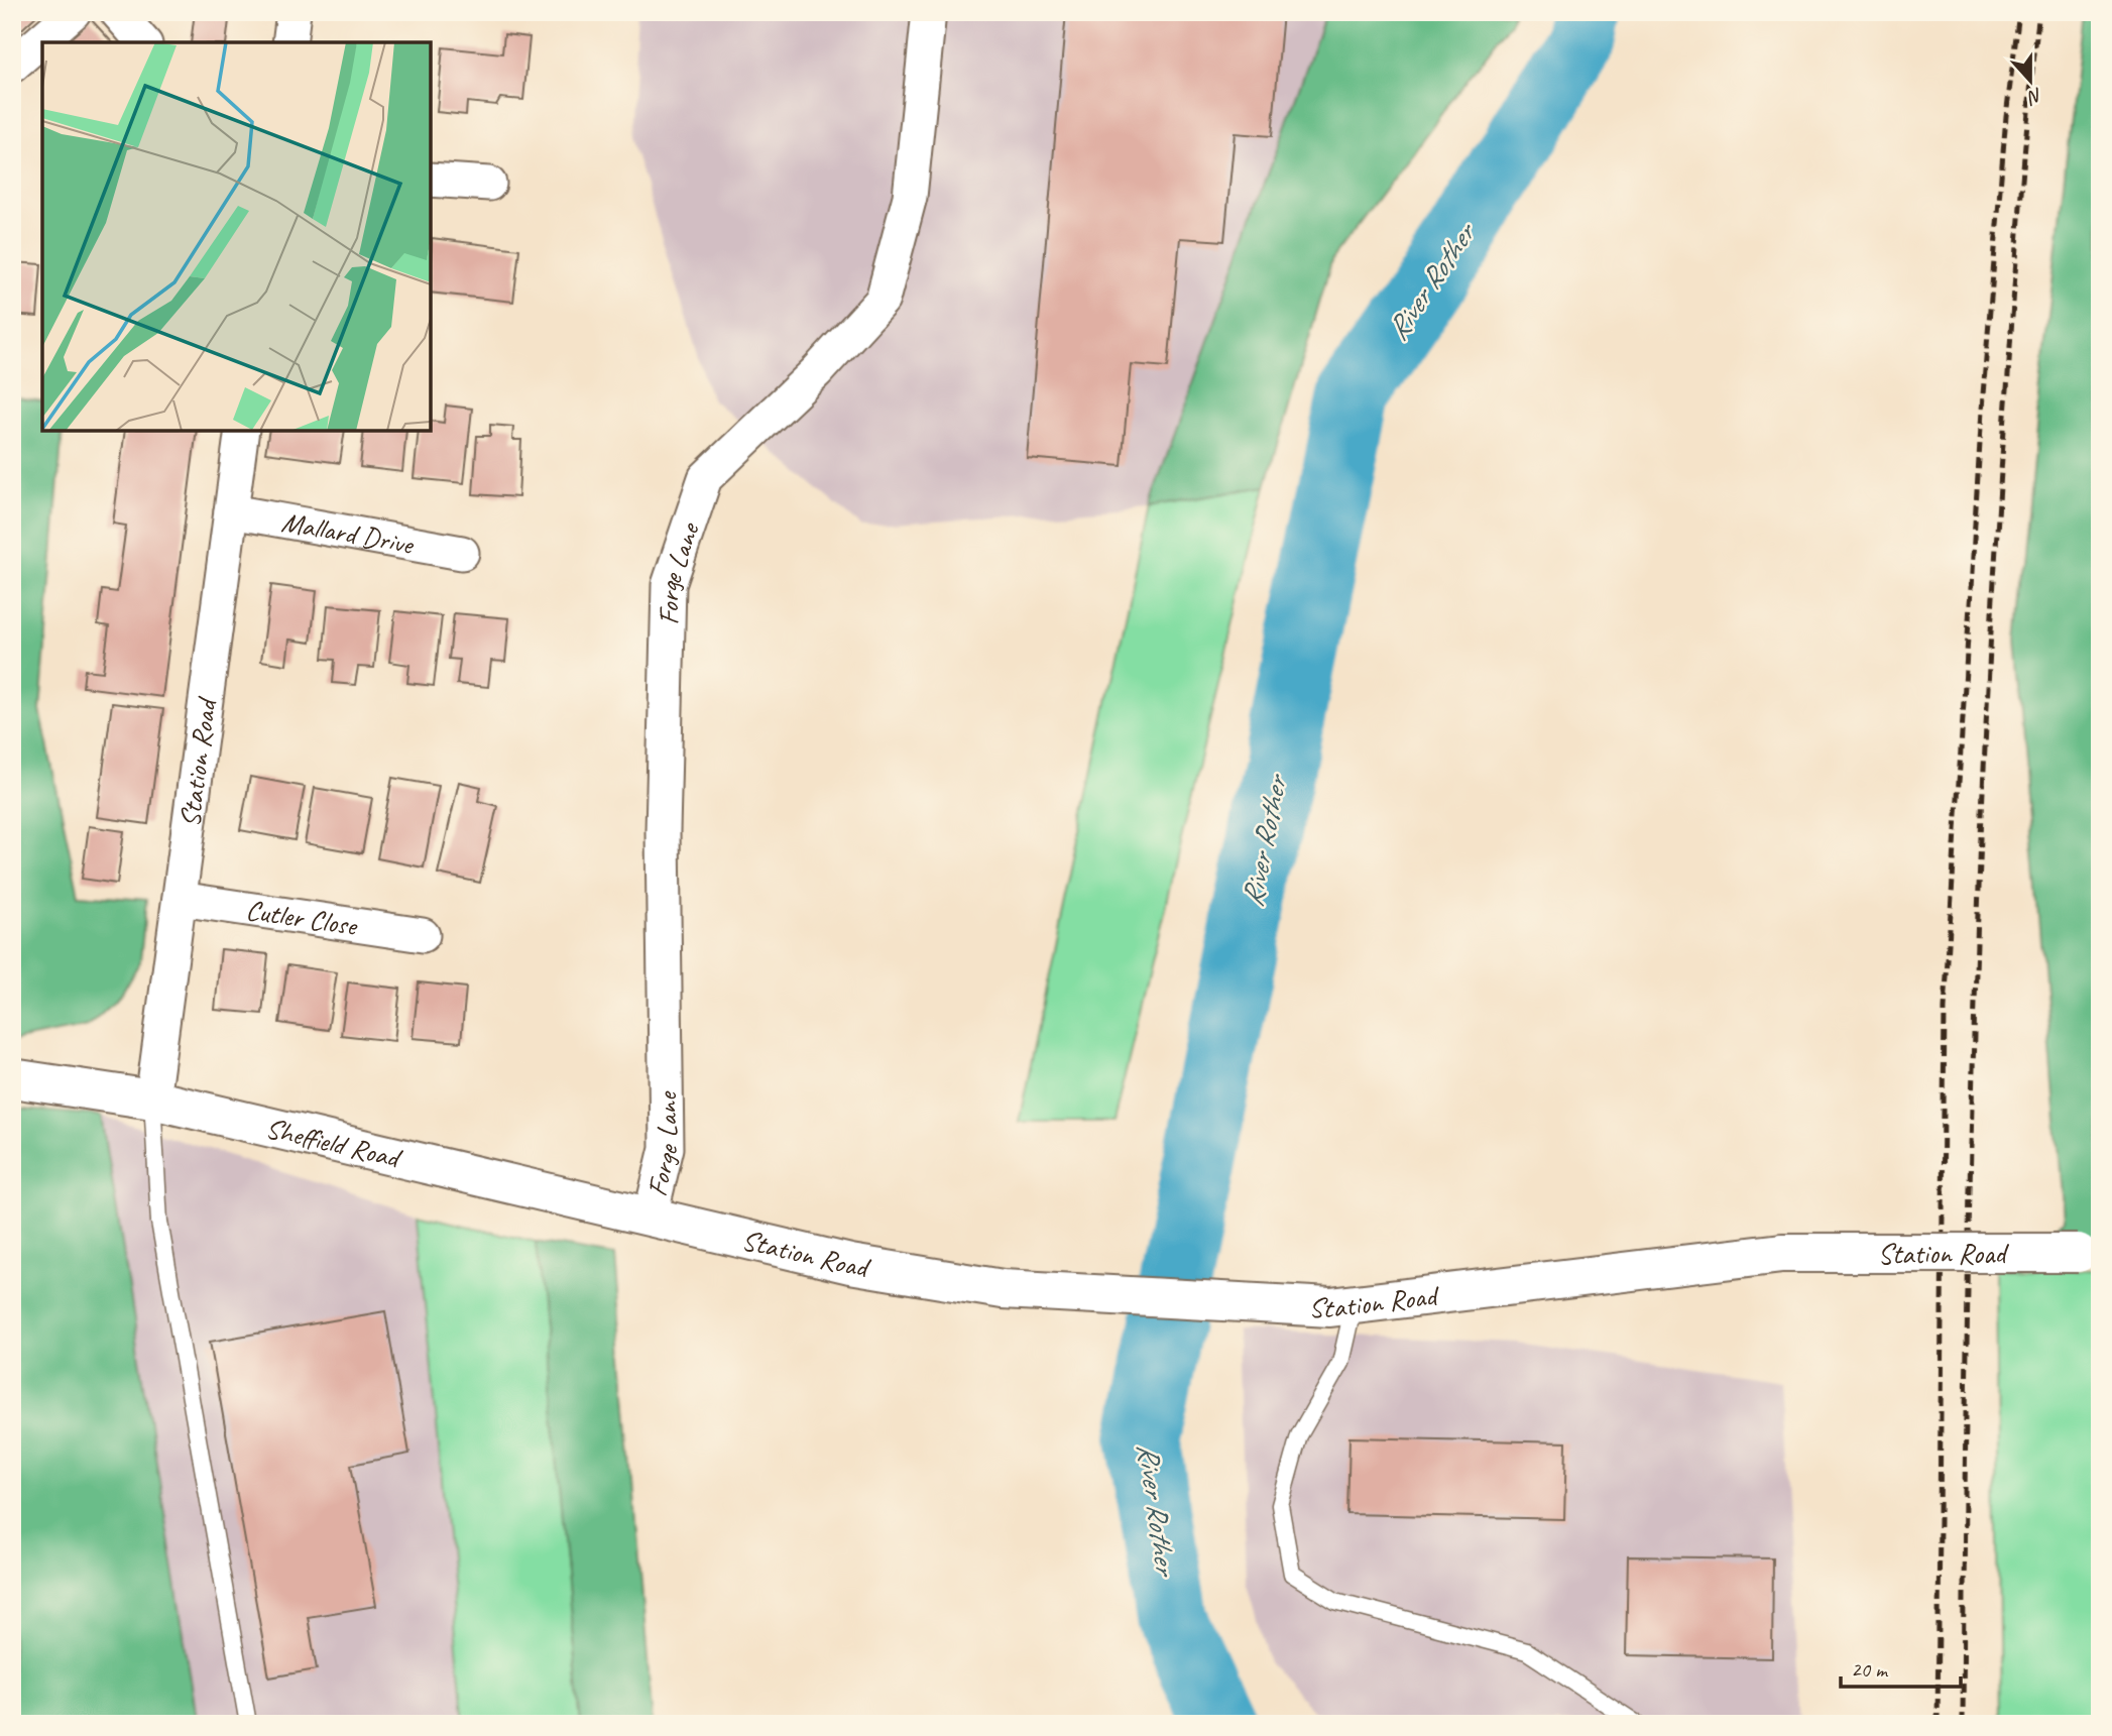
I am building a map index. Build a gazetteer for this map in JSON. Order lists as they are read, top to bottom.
{
  "streets": {
    "main road": ["Station Road", "Sheffield Road"],
    "street": ["Mallard Drive", "Forge Lane", "Cutler Close"]
  },
  "crossings": [
    ["Mallard Drive", "Station Road"],
    ["Forge Lane", "Station Road"],
    ["Forge Lane", "Sheffield Road"],
    ["Station Road", "Cutler Close"],
    ["Station Road", "Sheffield Road"]
  ],
  "water": ["River Rother"],
  "scale_bar": "20 m",
  "north": "bottom"
}
